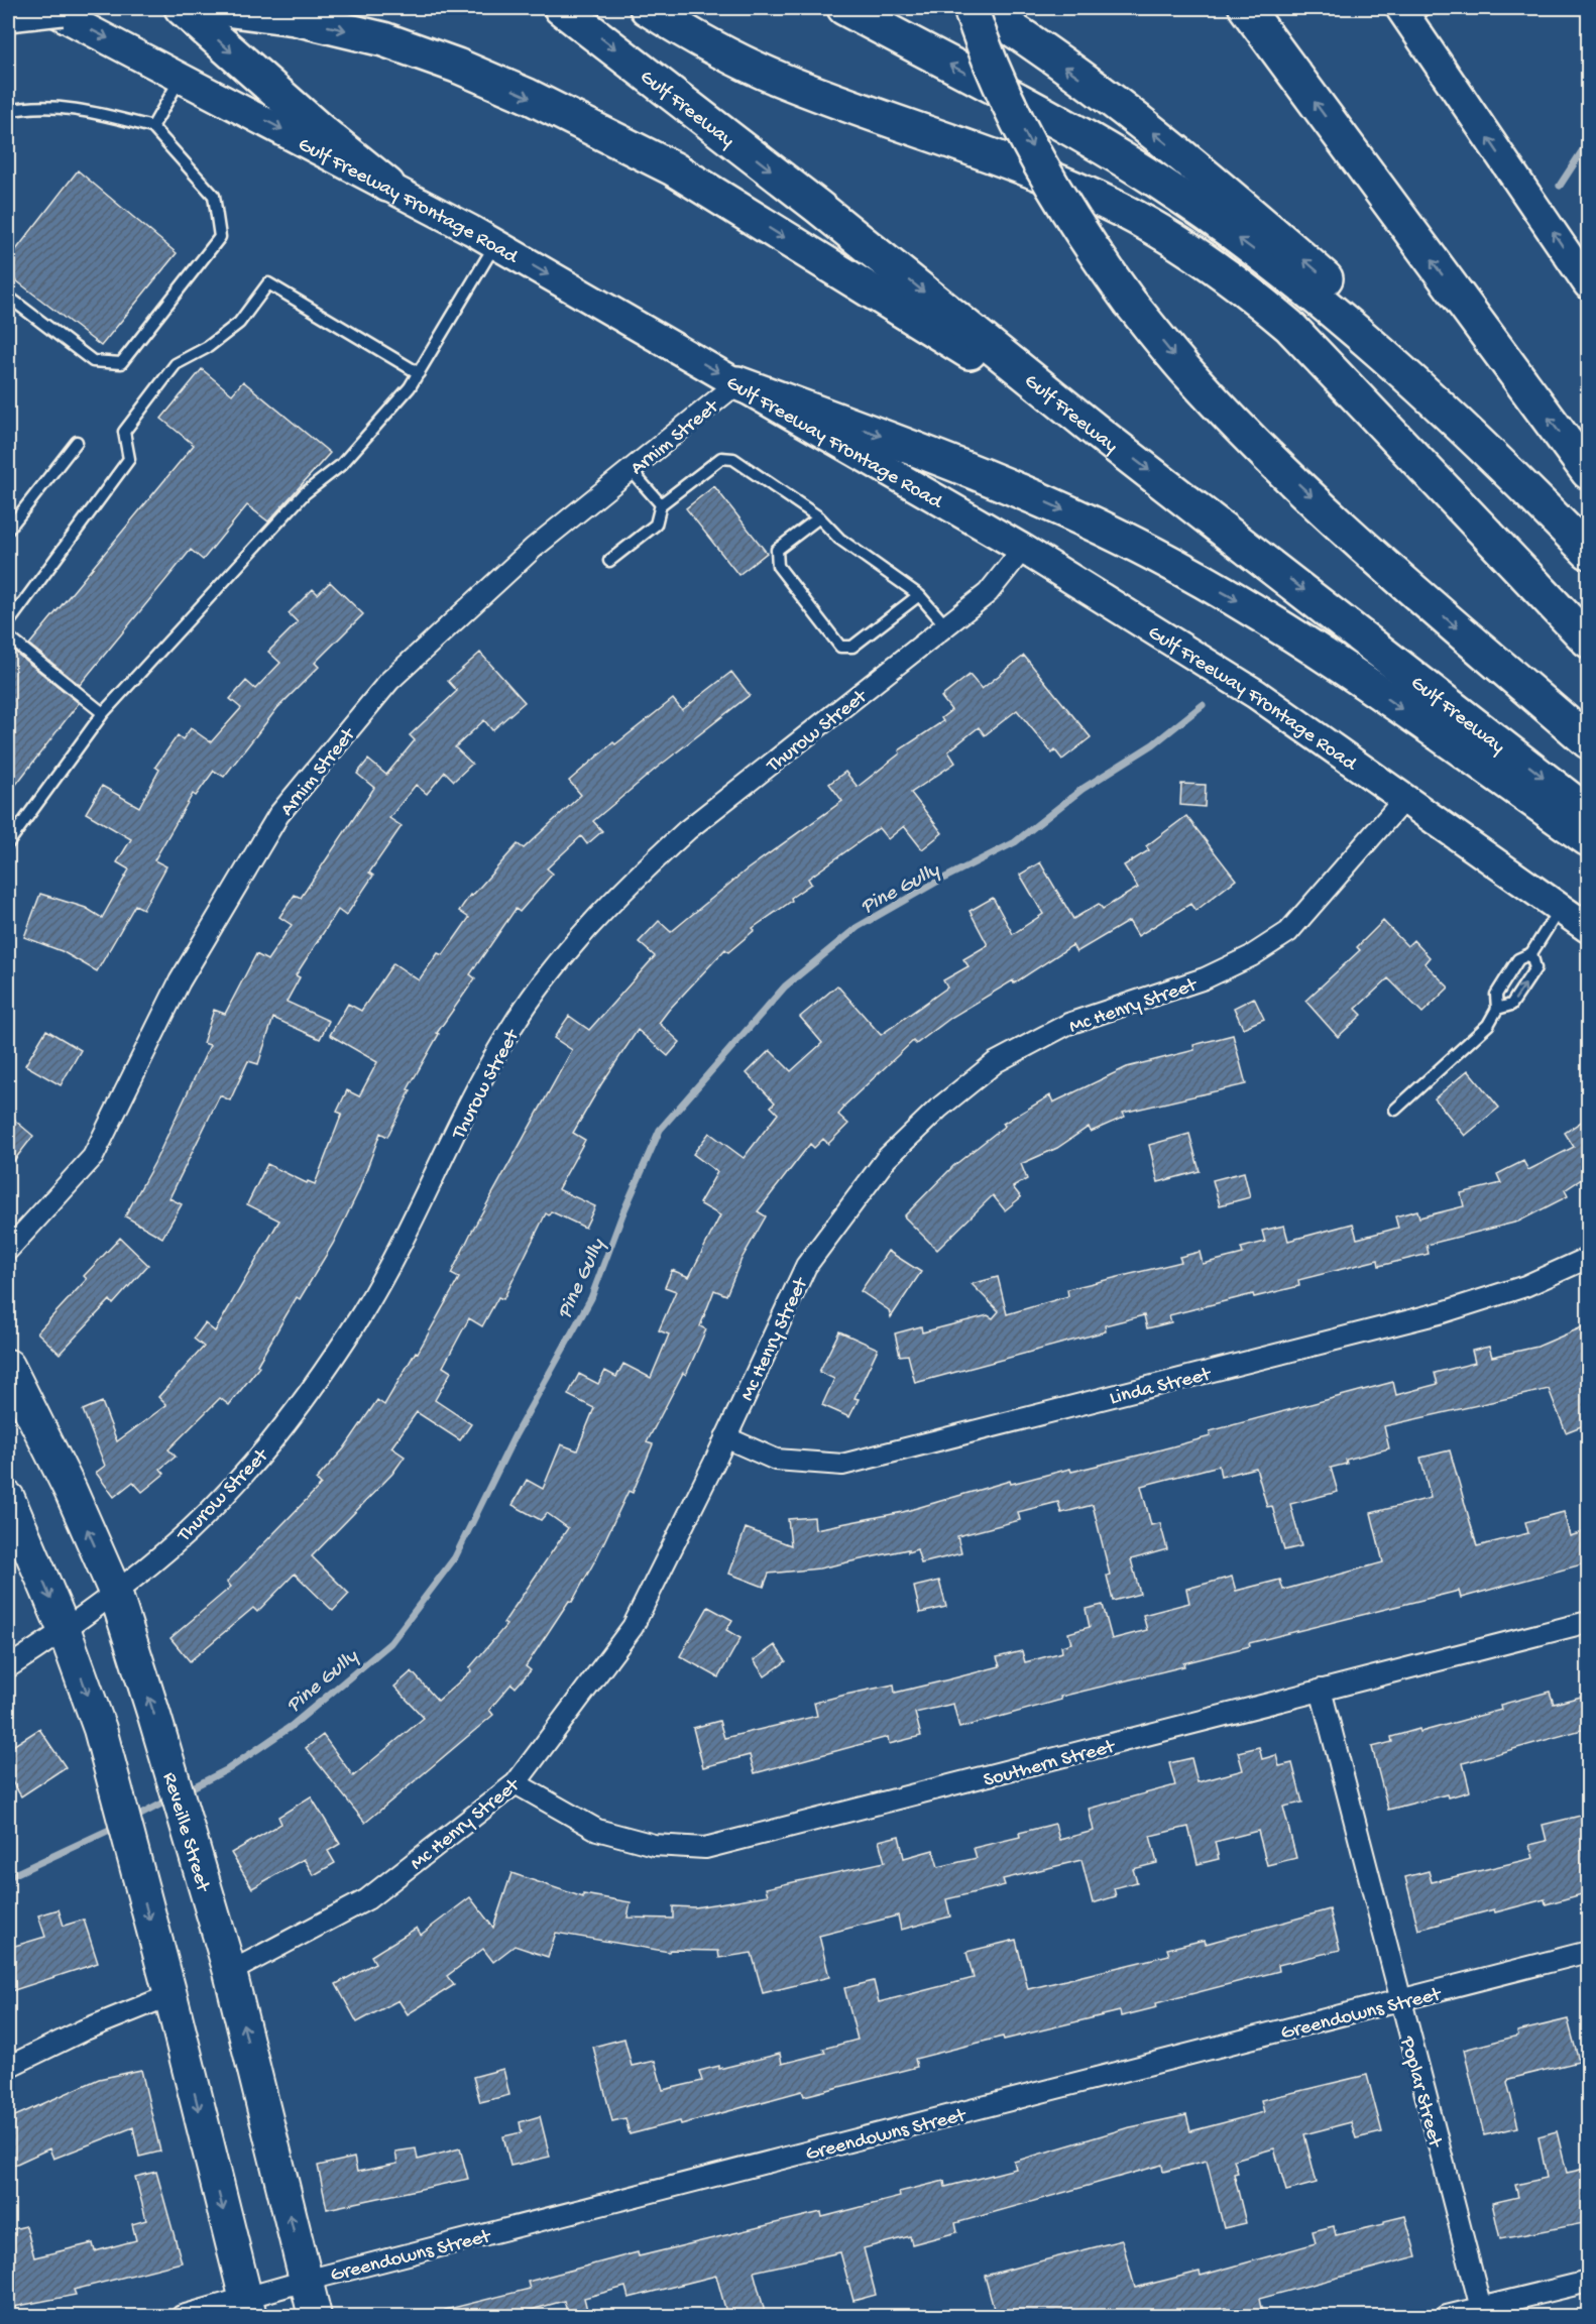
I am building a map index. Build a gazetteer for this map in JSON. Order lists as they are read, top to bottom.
{
  "streets": {
    "highway": ["Gulf Freeway"],
    "main road": ["Gulf Freeway Frontage Road", "Reveille Street"],
    "street": [
      "Arnim Street",
      "Thurow Street",
      "Mc Henry Street",
      "Linda Street",
      "Southern Street",
      "Greendowns Street",
      "Poplar Street"
    ]
  },
  "crossings": [
    ["Gulf Freeway Frontage Road", "Arnim Street"],
    ["Gulf Freeway Frontage Road", "Thurow Street"],
    ["Gulf Freeway Frontage Road", "Mc Henry Street"],
    ["Thurow Street", "Reveille Street"],
    ["Mc Henry Street", "Linda Street"],
    ["Mc Henry Street", "Southern Street"],
    ["Mc Henry Street", "Reveille Street"],
    ["Southern Street", "Poplar Street"],
    ["Reveille Street", "Greendowns Street"],
    ["Greendowns Street", "Poplar Street"]
  ],
  "one_way": ["Gulf Freeway Frontage Road"],
  "water": ["Pine Gully"]
}
